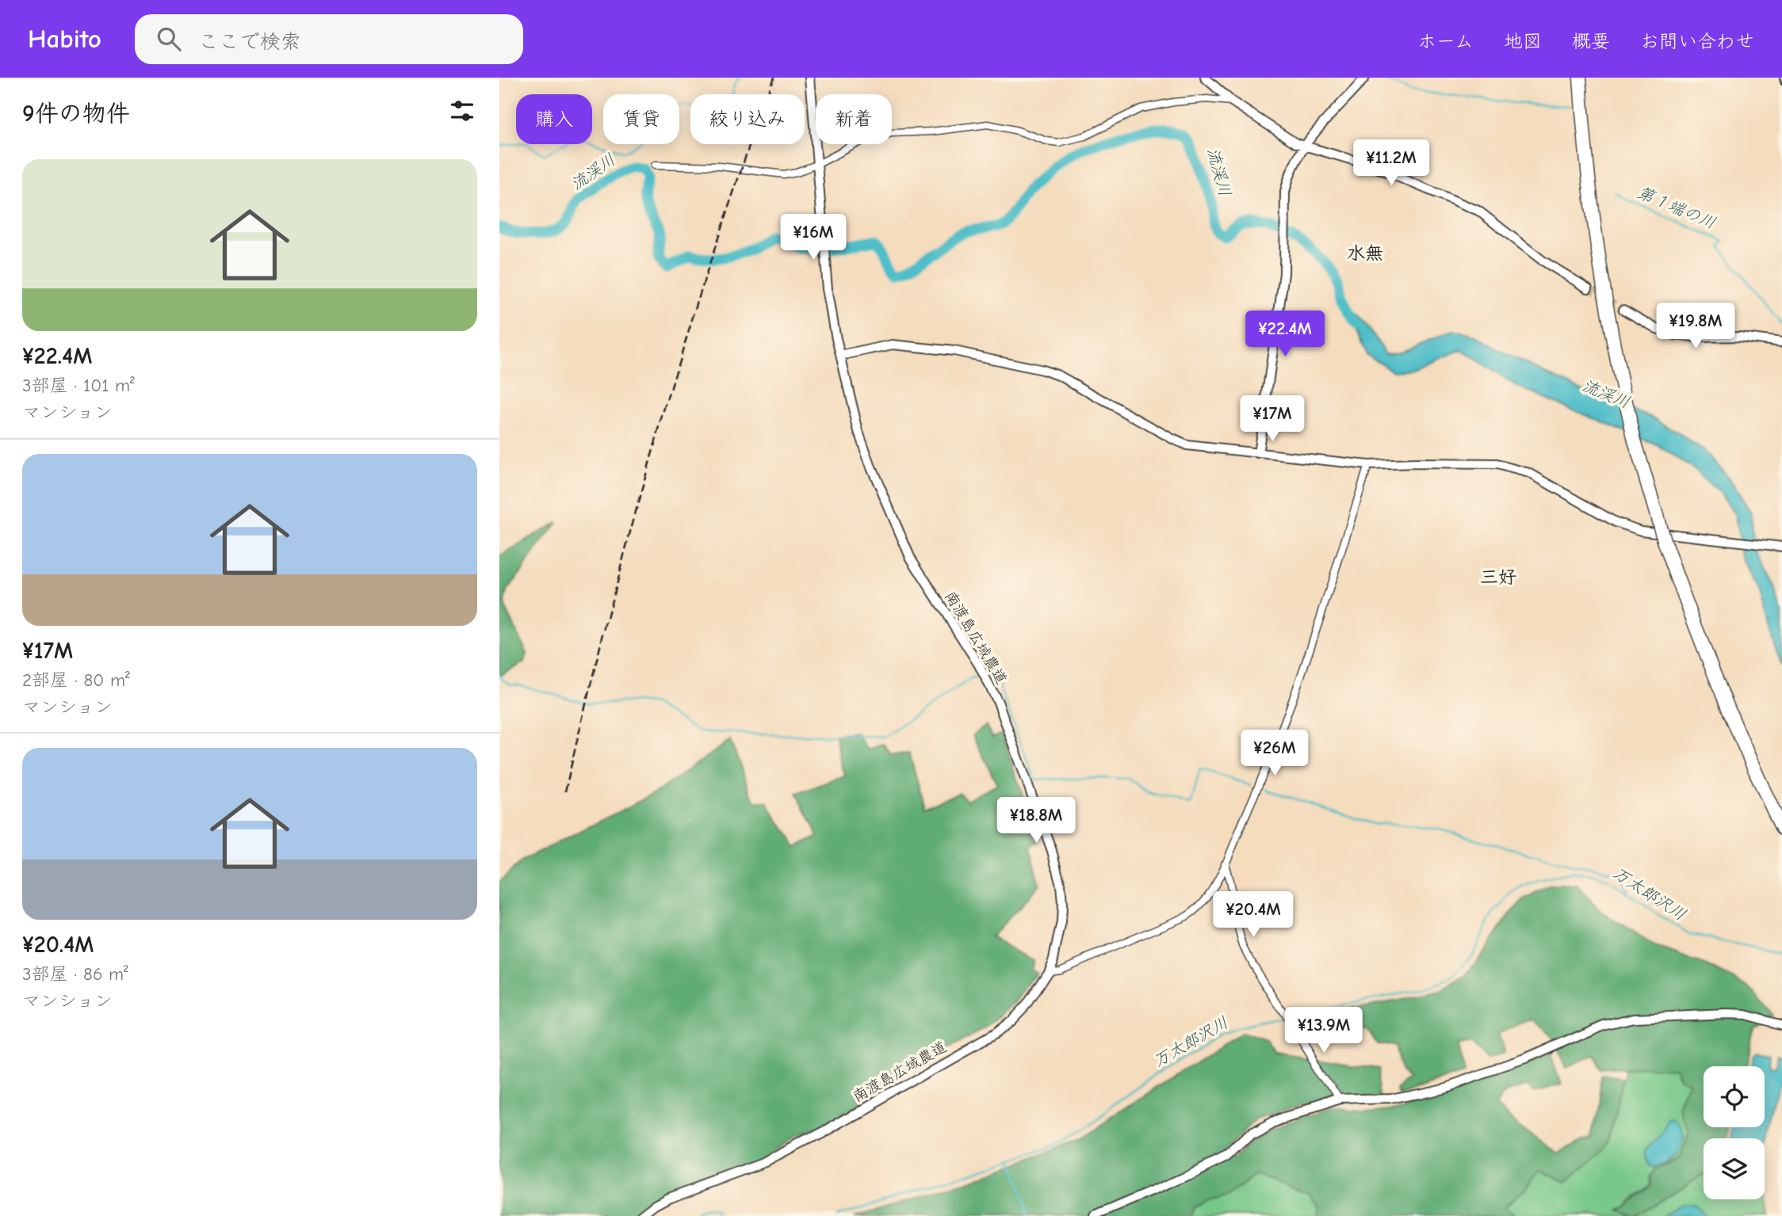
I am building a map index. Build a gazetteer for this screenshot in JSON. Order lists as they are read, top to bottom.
{
  "streets": {
    "street": ["南渡島広域農道"]
  },
  "districts": ["水無", "三好"],
  "water": ["流渓川", "第１端の川", "万太郎沢川"],
  "page": {
    "header": "Habito",
    "search": "ここで検索",
    "nav": [
      "ホーム",
      "地図",
      "概要",
      "お問い合わせ"
    ],
    "heading": "9件の物件",
    "chip": [
      "購入",
      "賃貸",
      "絞り込み",
      "新着"
    ],
    "price": [
      "¥11.2M",
      "¥16M",
      "¥19.8M",
      "¥22.4M",
      "¥17M",
      "¥26M",
      "¥18.8M",
      "¥20.4M",
      "¥13.9M"
    ],
    "list": [
      {
        "name": "¥22.4M",
        "note": "3部屋 · 101 m² · マンション"
      },
      {
        "name": "¥17M",
        "note": "2部屋 · 80 m² · マンション"
      },
      {
        "name": "¥20.4M",
        "note": "3部屋 · 86 m² · マンション"
      }
    ]
  }
}
